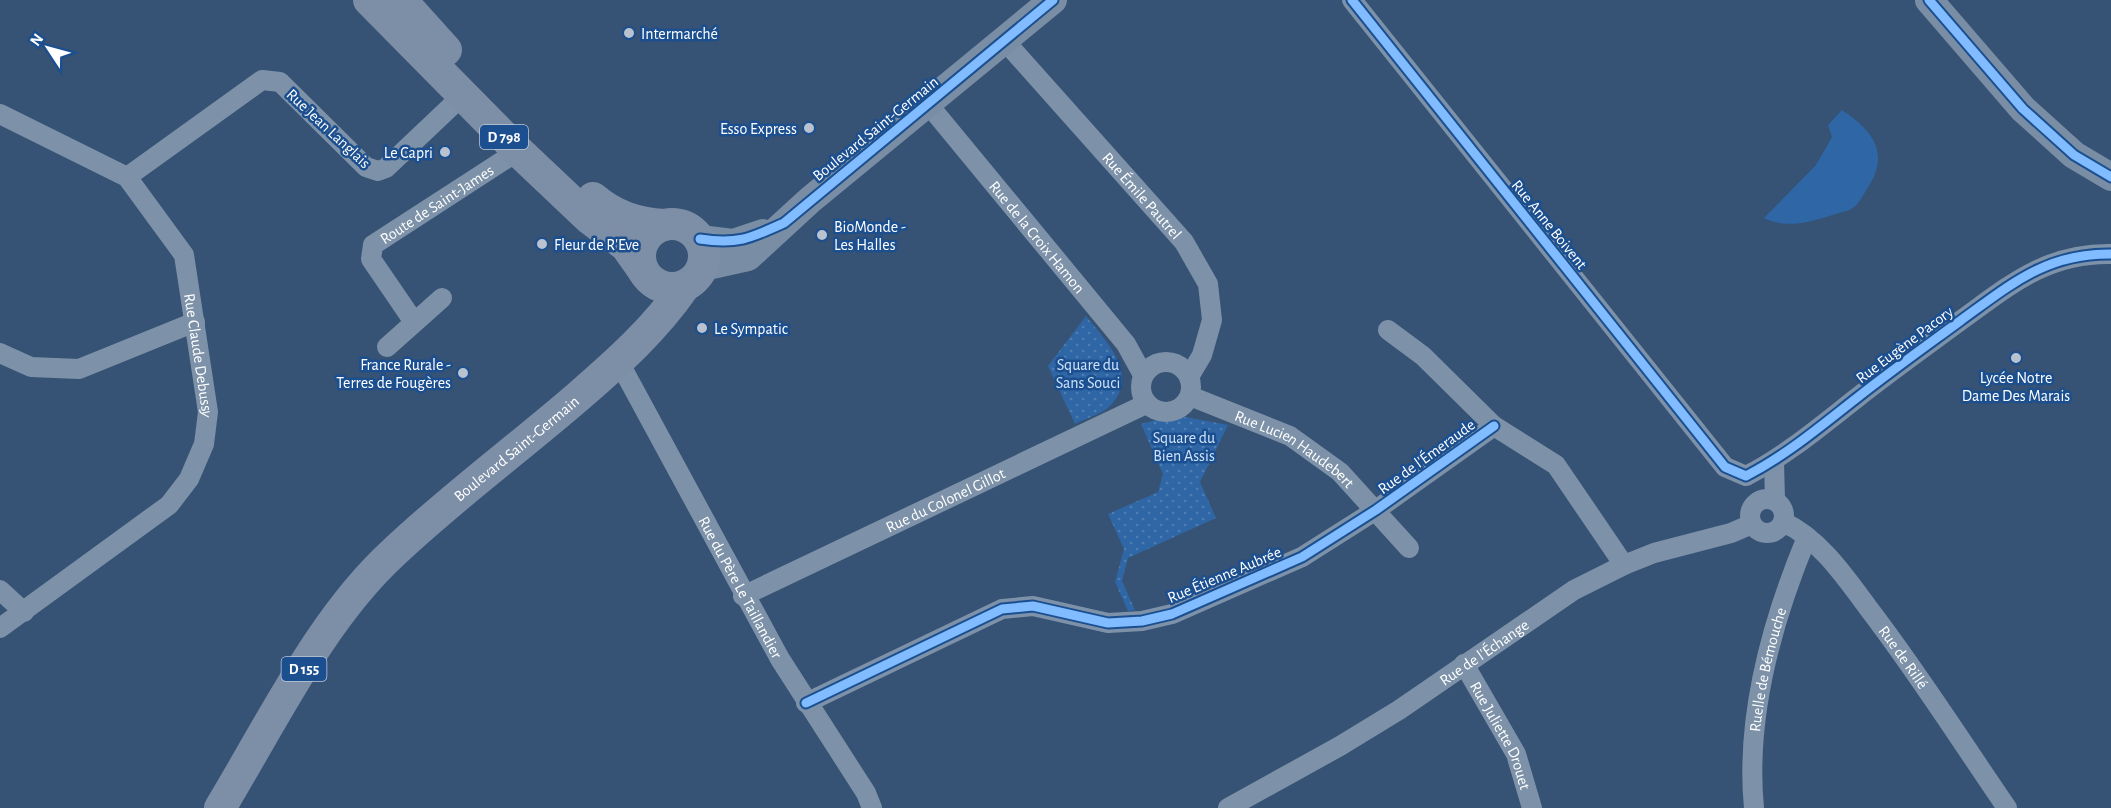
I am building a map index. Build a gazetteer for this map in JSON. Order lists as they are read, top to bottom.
{
  "streets": {
    "main road": ["Boulevard Saint-Germain", "D 798", "D 155"],
    "street": [
      "Rue Jean Langlais",
      "Rue Émile Pautrel",
      "Route de Saint-James",
      "Rue Anne Boivent",
      "Rue de la Croix Hamon",
      "Rue Eugène Pacory",
      "Rue Claude Debussy",
      "Rue Lucien Haudebert",
      "Rue de l'Émeraude",
      "Rue du Colonel Gillot",
      "Rue Étienne Aubrée",
      "Rue du Père Le Taillandier",
      "Rue de l'Échange",
      "Rue de Rillé",
      "Ruelle de Bémouche",
      "Rue Juliette Drouet"
    ]
  },
  "crossings": [
    ["Rue Jean Langlais", "D 798"],
    ["Rue Jean Langlais", "Rue Claude Debussy"],
    ["Boulevard Saint-Germain", "D 798"],
    ["Boulevard Saint-Germain", "Rue Émile Pautrel"],
    ["Boulevard Saint-Germain", "Rue de la Croix Hamon"],
    ["Boulevard Saint-Germain", "Rue du Père Le Taillandier"],
    ["D 798", "Route de Saint-James"],
    ["Rue Émile Pautrel", "Rue de la Croix Hamon"],
    ["Rue Émile Pautrel", "Rue Lucien Haudebert"],
    ["Rue Émile Pautrel", "Rue du Colonel Gillot"],
    ["Rue Anne Boivent", "Rue Eugène Pacory"],
    ["Rue de la Croix Hamon", "Rue Lucien Haudebert"],
    ["Rue de la Croix Hamon", "Rue du Colonel Gillot"],
    ["Rue Lucien Haudebert", "Rue de l'Émeraude"],
    ["Rue Lucien Haudebert", "Rue du Colonel Gillot"],
    ["Rue Lucien Haudebert", "Rue Étienne Aubrée"],
    ["Rue de l'Émeraude", "Rue Étienne Aubrée"],
    ["Rue de l'Émeraude", "Rue de l'Échange"],
    ["Rue du Colonel Gillot", "Rue du Père Le Taillandier"],
    ["Rue Étienne Aubrée", "Rue du Père Le Taillandier"],
    ["Rue de l'Échange", "Rue de Rillé"],
    ["Rue de l'Échange", "Rue Juliette Drouet"],
    ["Rue de Rillé", "Ruelle de Bémouche"]
  ],
  "parks": ["Square du Sans Souci", "Square du Bien Assis"],
  "places": [
    "Intermarché",
    "Esso Express",
    "Le Capri",
    "BioMonde - Les Halles",
    "Fleur de R'Eve",
    "Le Sympatic",
    "Lycée Notre Dame Des Marais",
    "France Rurale - Terres de Fougères"
  ],
  "north": "top left"
}
